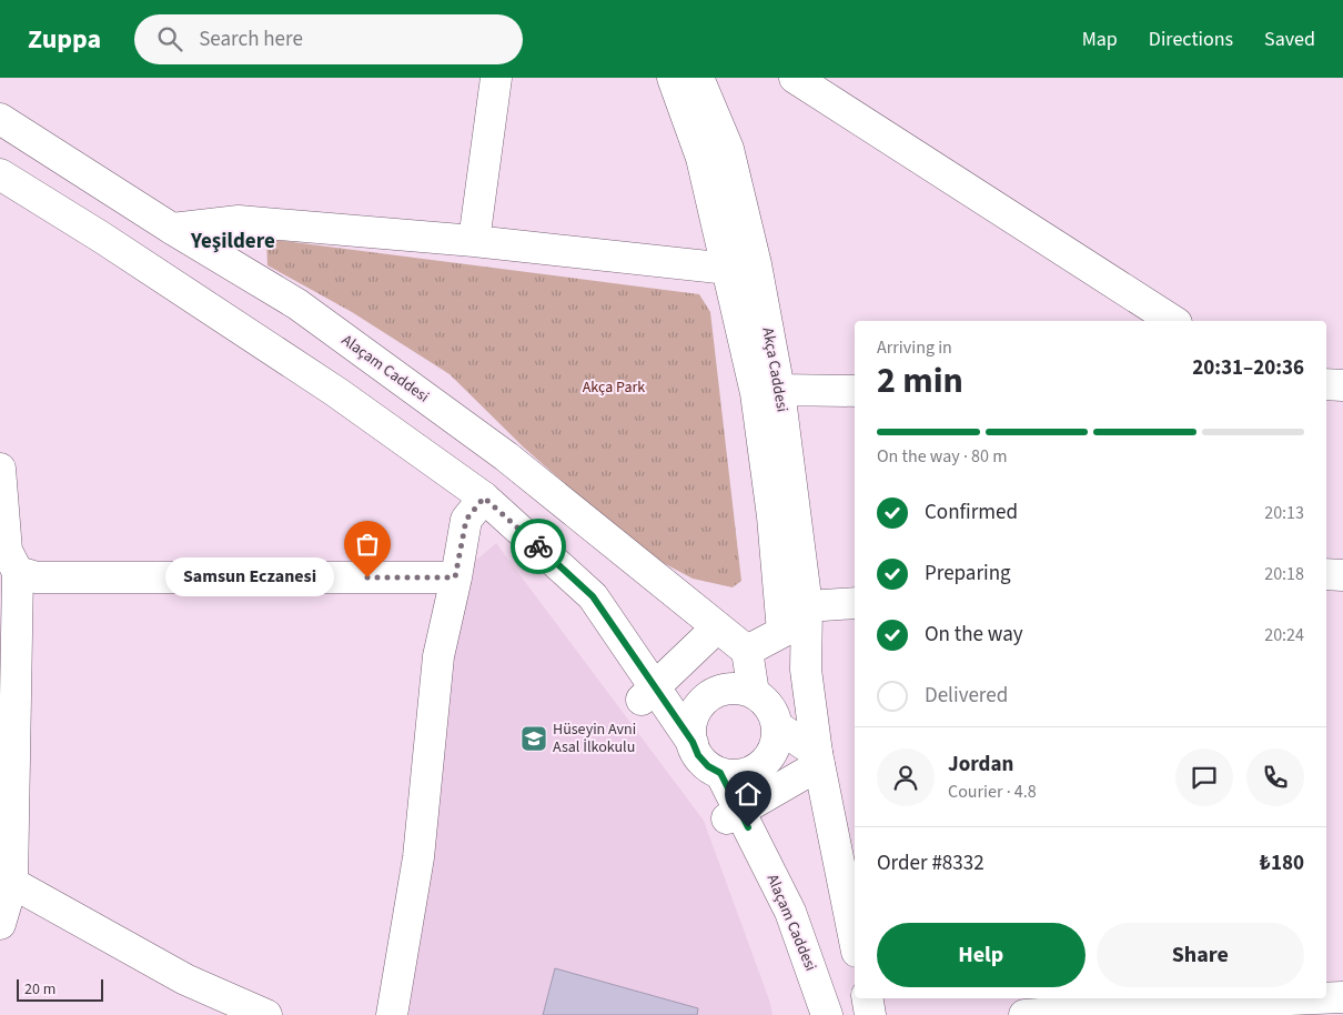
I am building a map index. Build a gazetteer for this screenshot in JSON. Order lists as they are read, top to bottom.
{
  "streets": {
    "street": ["Alaçam Caddesi", "Akça Caddesi"]
  },
  "districts": ["Yeşildere"],
  "parks": ["Akça Park"],
  "places": {
    "other": ["Samsun Eczanesi"],
    "school or university": ["Hüseyin Avni Asal İlkokulu"]
  },
  "scale_bar": "20 m",
  "page": {
    "header": "Zuppa",
    "search": "Search here",
    "nav": ["Map", "Directions", "Saved"],
    "heading": ["2 min", "Arriving in", "20:31–20:36"],
    "panel": [
      "Jordan",
      "Courier · 4.8",
      "Order #8332",
      "₺180"
    ],
    "bar": "On the way · 80 m",
    "list": [
      ["Confirmed", "20:13"],
      ["Preparing", "20:18"],
      ["On the way", "20:24"],
      "Delivered"
    ],
    "bubble": "Samsun Eczanesi",
    "buttons": ["Help", "Share"],
    "scale": "20 m"
  }
}
